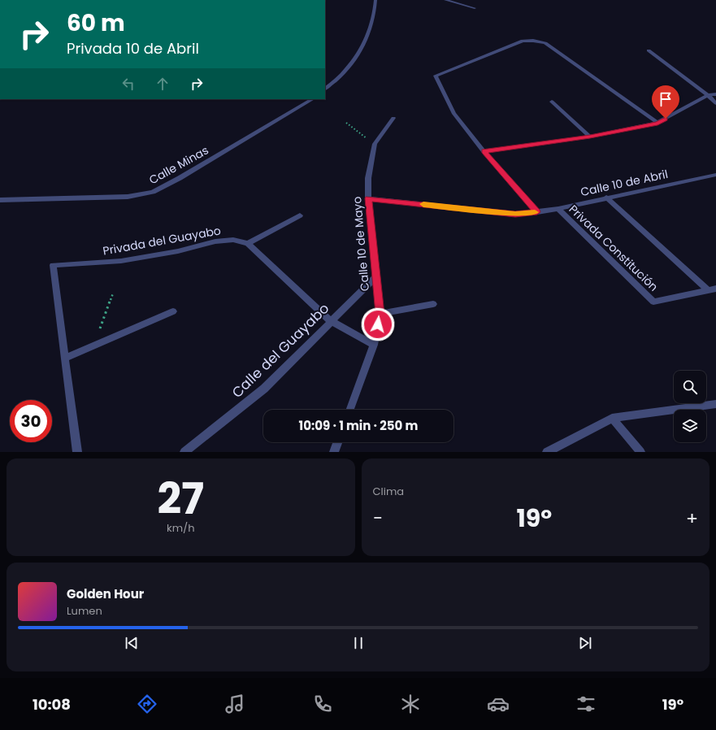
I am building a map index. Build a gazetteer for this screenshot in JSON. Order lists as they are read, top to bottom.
{
  "streets": {
    "street": [
      "Calle Minas",
      "Calle 10 de Abril",
      "Privada del Guayabo",
      "Calle 10 de Mayo",
      "Privada Constitución",
      "Calle del Guayabo"
    ]
  },
  "crossings": [
    ["Calle 10 de Abril", "Calle 10 de Mayo"],
    ["Calle 10 de Abril", "Privada Constitución"],
    ["Calle 10 de Mayo", "Calle del Guayabo"]
  ],
  "page": {
    "turn": ["60 m", "Privada 10 de Abril"],
    "limit": "30",
    "trip": "10:09 · 1 min · 250 m",
    "tile": [
      ["27", "km/h"],
      "Clima"
    ],
    "heat": ["−", "19°", "+"],
    "song": ["Golden Hour", "Lumen"],
    "tabs": ["10:08", "19°"]
  }
}
